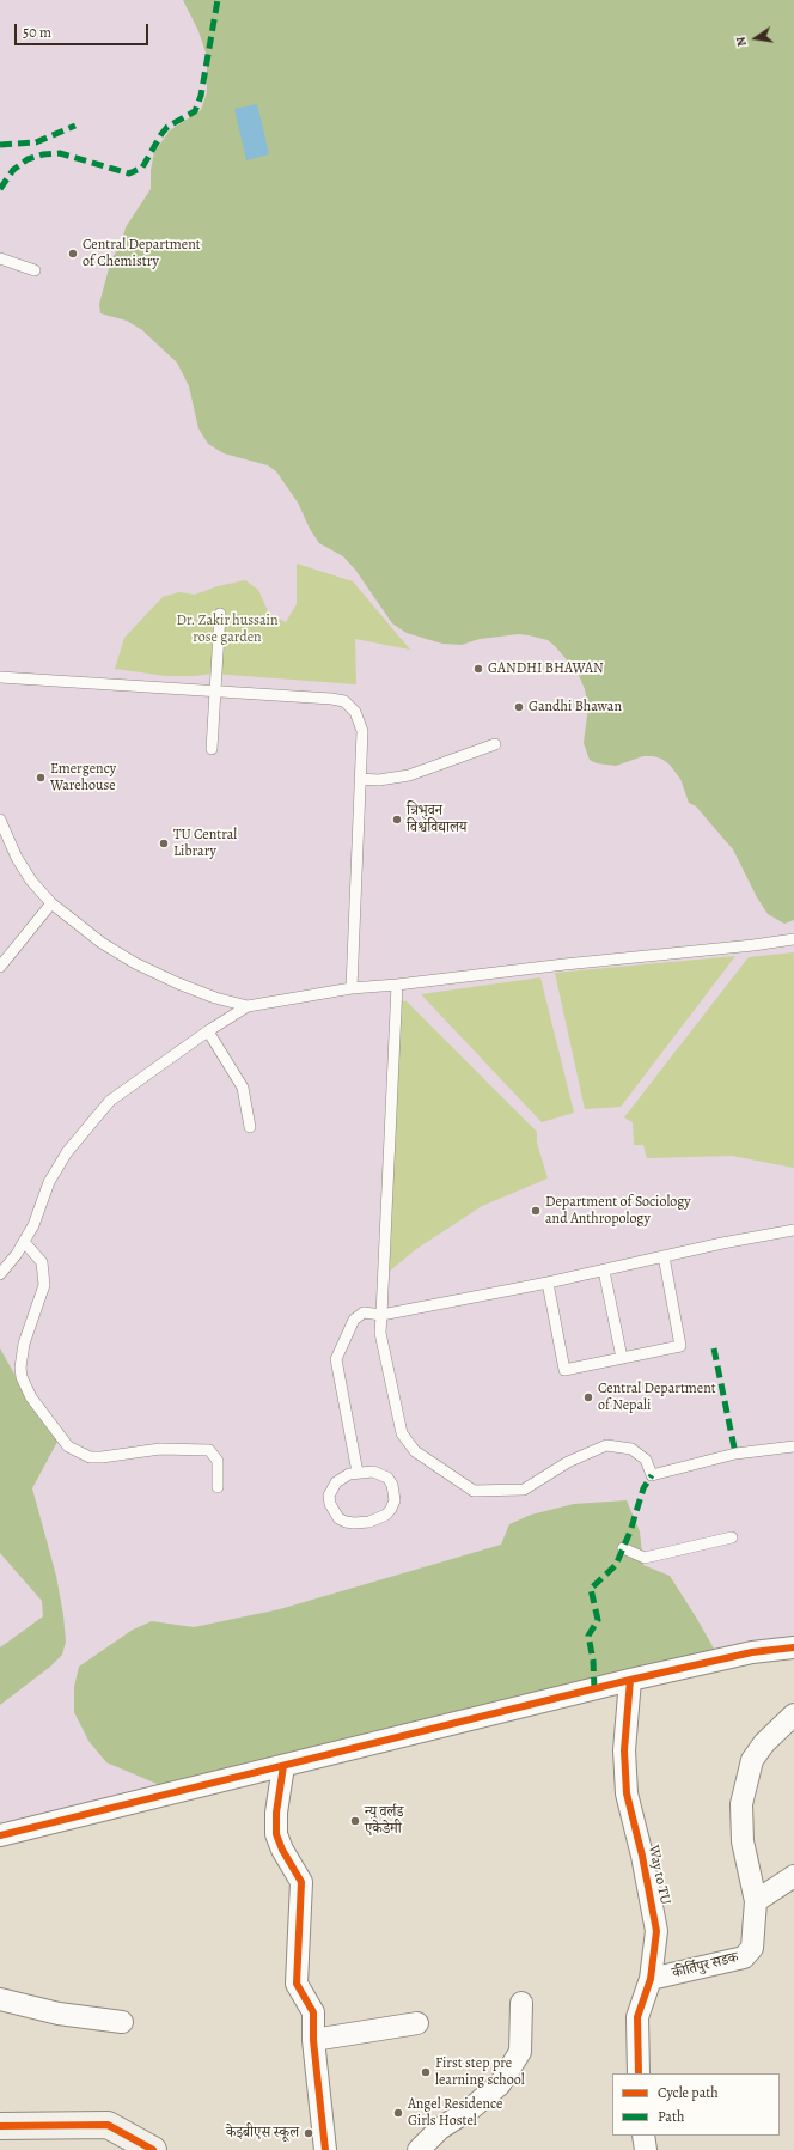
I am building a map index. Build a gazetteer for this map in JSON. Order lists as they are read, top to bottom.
{
  "streets": {
    "street": ["Way to TU", "कीर्तिपुर सडक"]
  },
  "crossings": [
    ["Way to TU", "कीर्तिपुर सडक"]
  ],
  "parks": ["Dr. Zakir hussain rose garden"],
  "places": [
    "Central Department of Chemistry",
    "GANDHI BHAWAN",
    "Gandhi Bhawan",
    "Emergency Warehouse",
    "त्रिभुवन विश्वविद्यालय",
    "TU Central Library",
    "Department of Sociology and Anthropology",
    "Central Department of Nepali",
    "न्यु वर्लड एकेडेमी",
    "First step pre learning school",
    "Angel Residence Girls Hostel",
    "केइबीएस स्कूल"
  ],
  "legend": ["Cycle path", "Path"],
  "scale_bar": "50 m",
  "north": "left"
}
